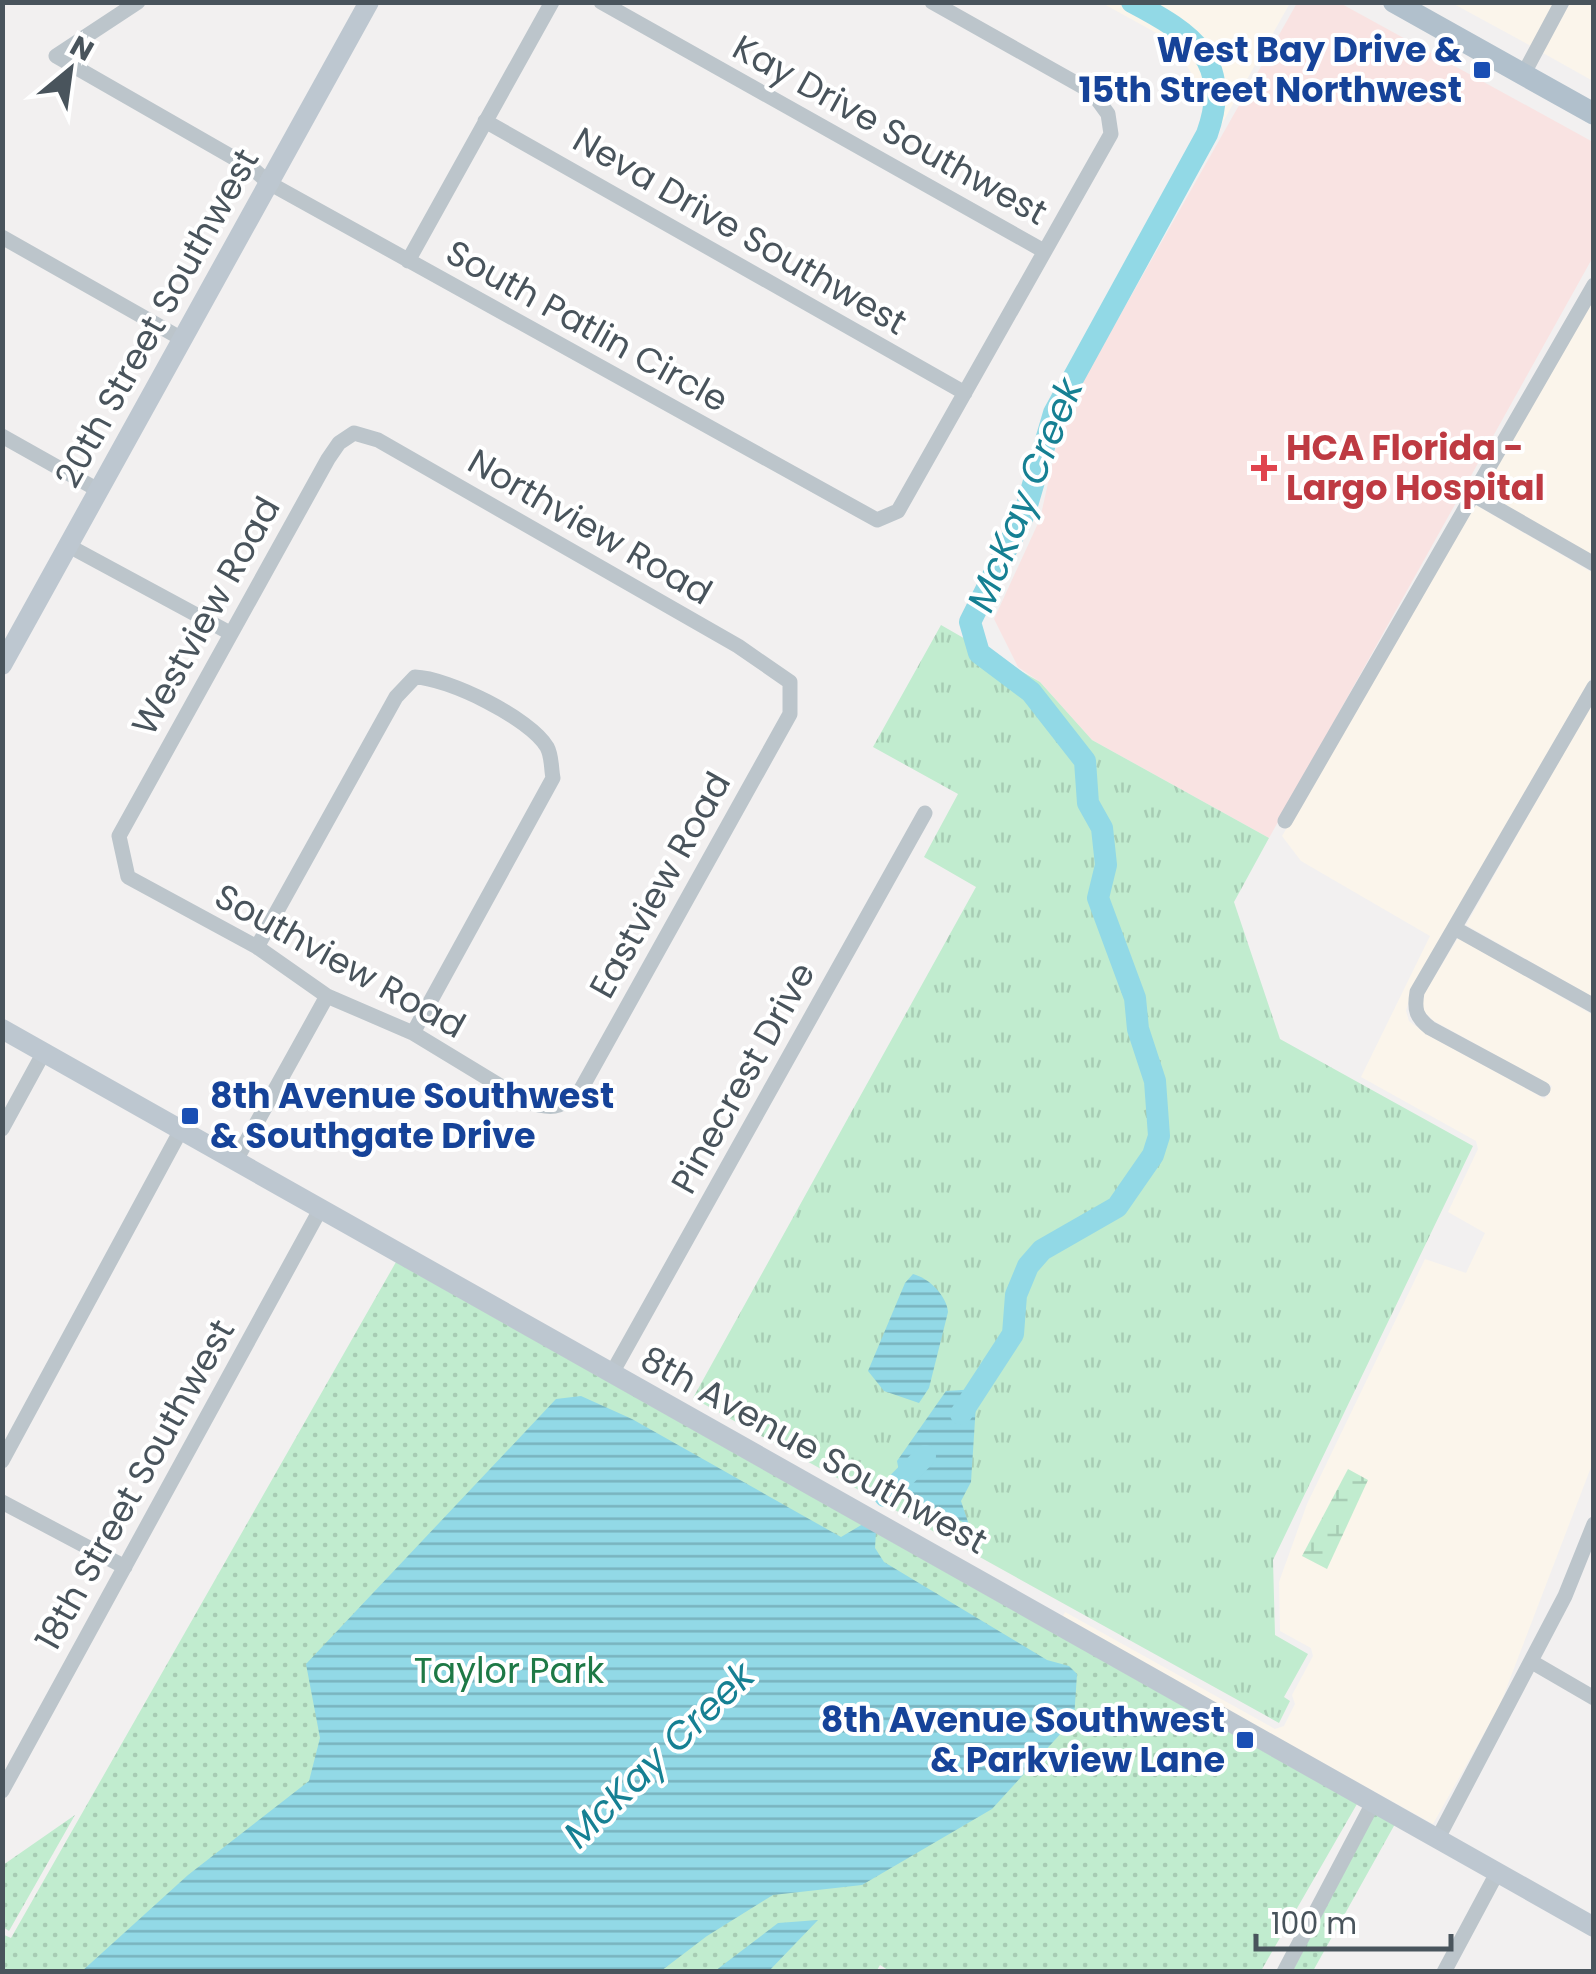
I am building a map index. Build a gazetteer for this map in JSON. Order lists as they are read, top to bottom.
{
  "streets": {
    "street": [
      "Kay Drive Southwest",
      "Neva Drive Southwest",
      "20th Street Southwest",
      "South Patlin Circle",
      "Northview Road",
      "Westview Road",
      "Eastview Road",
      "Southview Road",
      "Pinecrest Drive",
      "8th Avenue Southwest",
      "18th Street Southwest"
    ]
  },
  "crossings": [
    ["Neva Drive Southwest", "South Patlin Circle"],
    ["20th Street Southwest", "South Patlin Circle"],
    ["Northview Road", "Westview Road"],
    ["Northview Road", "Eastview Road"],
    ["Westview Road", "Southview Road"],
    ["Eastview Road", "Southview Road"],
    ["Pinecrest Drive", "8th Avenue Southwest"],
    ["8th Avenue Southwest", "18th Street Southwest"]
  ],
  "water": ["McKay Creek"],
  "parks": ["Taylor Park"],
  "places": {
    "transit": ["West Bay Drive & 15th Street Northwest", "8th Avenue Southwest & Southgate Drive", "8th Avenue Southwest & Parkview Lane"],
    "health": ["HCA Florida - Largo Hospital"]
  },
  "scale_bar": "100 m",
  "north": "top right"
}
